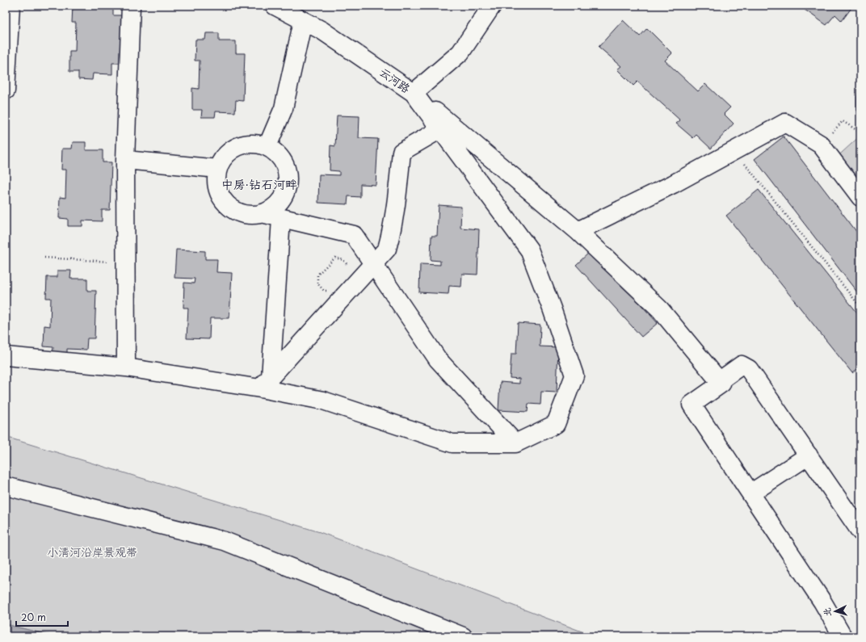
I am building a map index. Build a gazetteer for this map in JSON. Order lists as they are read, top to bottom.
{
  "streets": {
    "street": ["云河路"]
  },
  "districts": ["中房·钻石河畔"],
  "parks": ["小清河沿岸景观带"],
  "scale_bar": "20 m",
  "north": "left"
}
